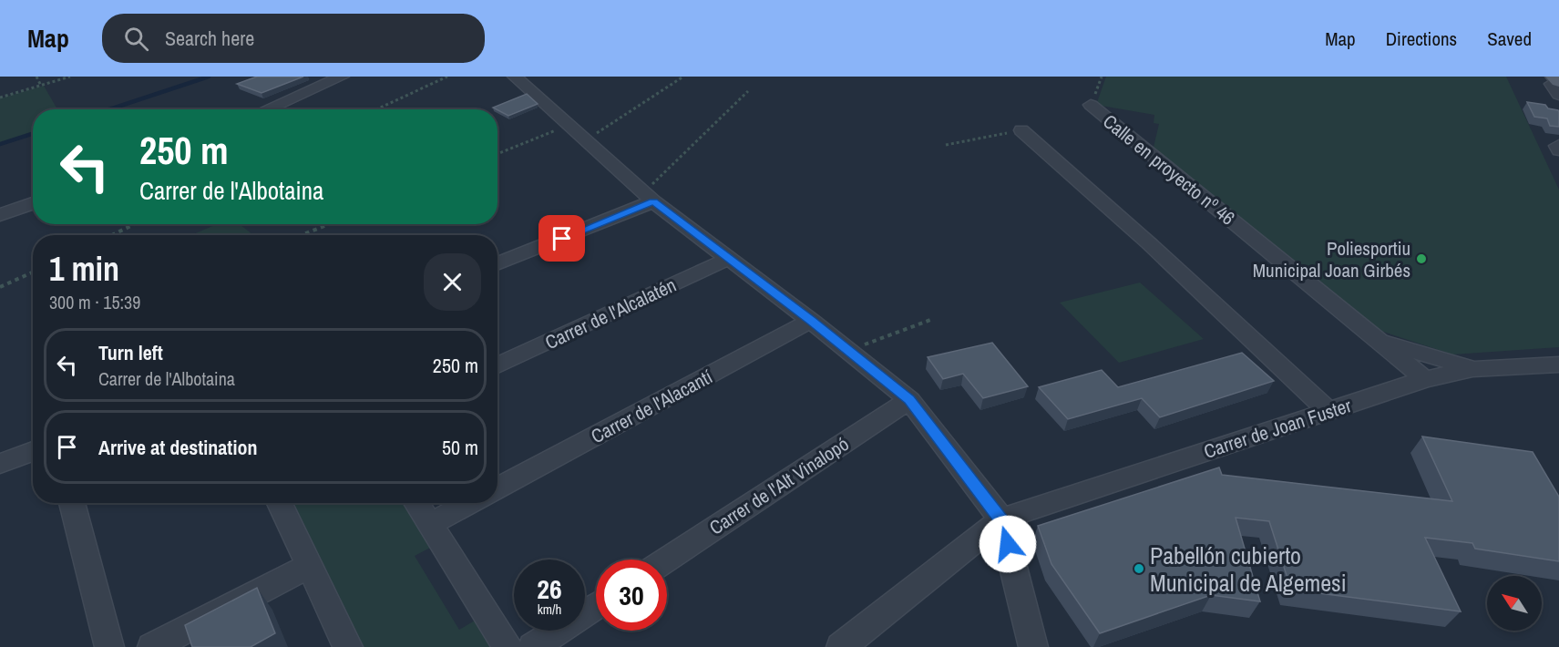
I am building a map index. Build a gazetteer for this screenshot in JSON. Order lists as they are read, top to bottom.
{
  "streets": {
    "street": [
      "Calle en proyecto nº 46",
      "Carrer de l'Alcalatén",
      "Carrer de l'Alacantí",
      "Carrer de Joan Fuster",
      "Carrer de l'Alt Vinalopó"
    ]
  },
  "crossings": [
    ["Calle en proyecto nº 46", "Carrer de Joan Fuster"]
  ],
  "places": ["Poliesportiu Municipal Joan Girbés", "Pabellón cubierto Municipal de Algemesi"],
  "north": "top left",
  "page": {
    "header": "Map",
    "search": "Search here",
    "nav": ["Map", "Directions", "Saved"],
    "turn": ["250 m", "Carrer de l'Albotaina"],
    "heading": ["1 min", "300 m · 15:39"],
    "list": [
      {
        "name": "Turn left",
        "note": "Carrer de l'Albotaina",
        "value": "250 m"
      },
      {
        "name": "Arrive at destination",
        "value": "50 m"
      }
    ],
    "speed": "26 km/h",
    "limit": "30"
  }
}
